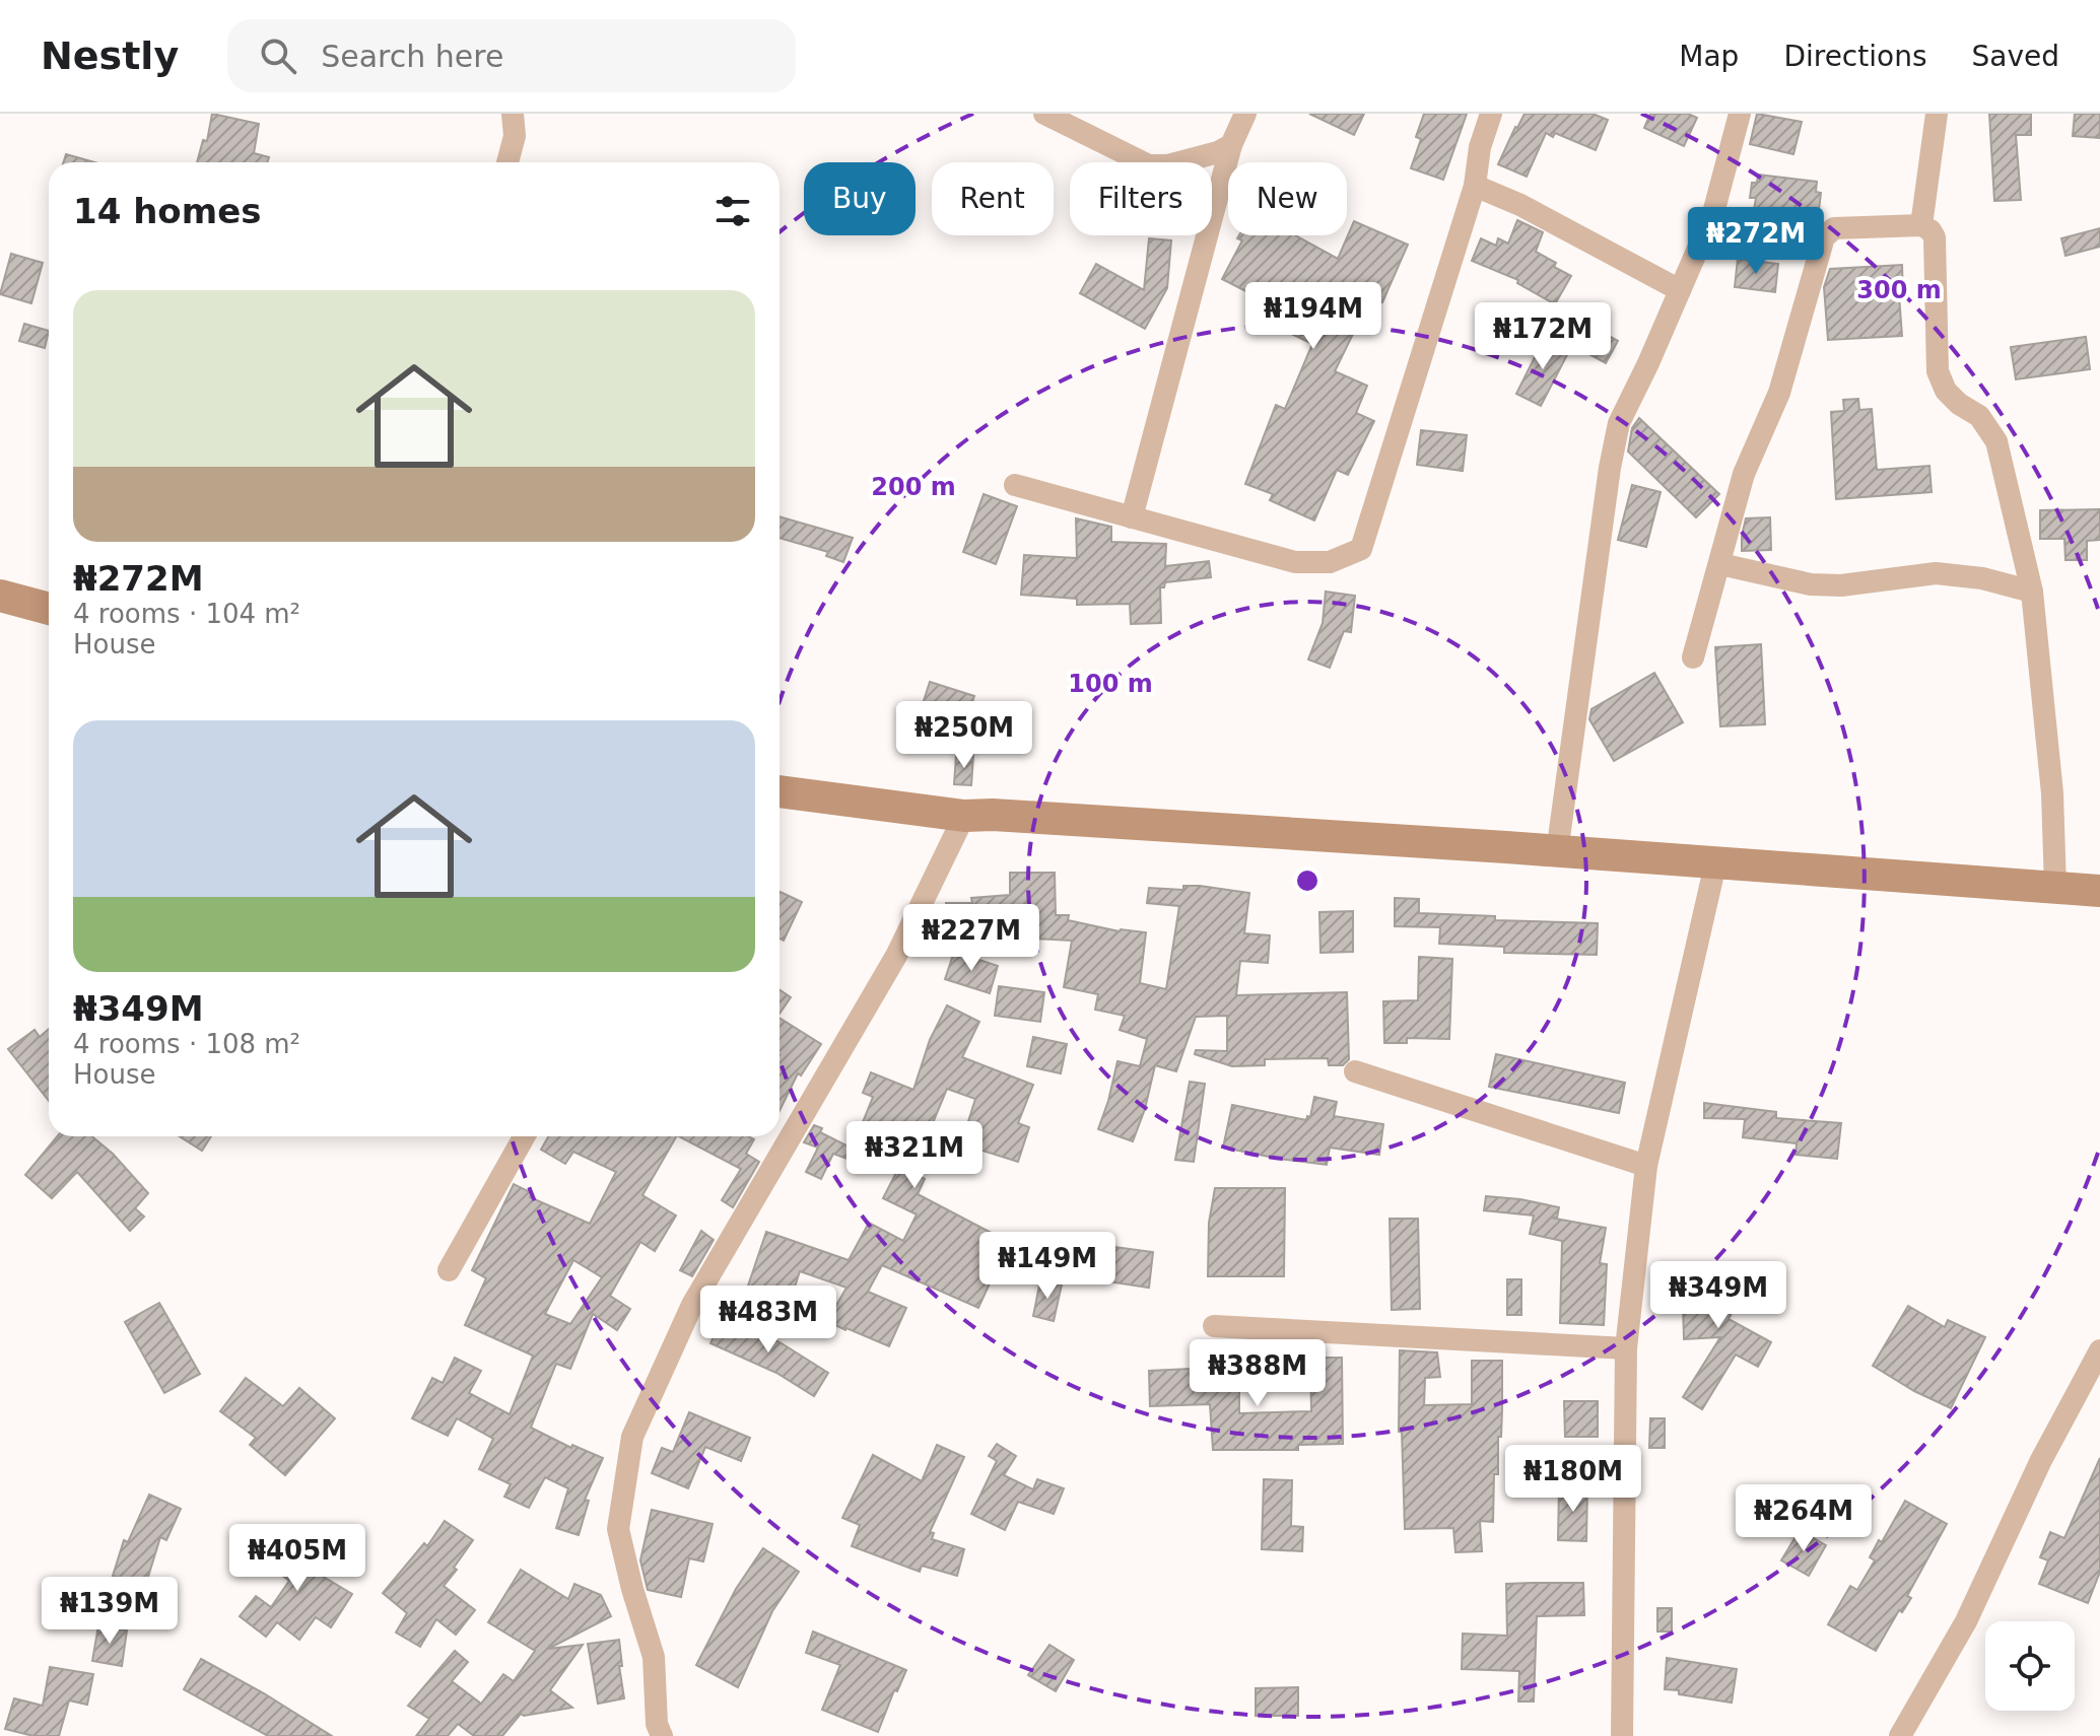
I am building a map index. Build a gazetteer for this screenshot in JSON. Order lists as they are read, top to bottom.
{
  "page": {
    "header": "Nestly",
    "search": "Search here",
    "nav": ["Map", "Directions", "Saved"],
    "chip": [
      "Buy",
      "Rent",
      "Filters",
      "New"
    ],
    "heading": "14 homes",
    "price": [
      "₦272M",
      "₦194M",
      "₦172M",
      "₦250M",
      "₦227M",
      "₦321M",
      "₦149M",
      "₦349M",
      "₦483M",
      "₦388M",
      "₦180M",
      "₦264M",
      "₦405M",
      "₦139M"
    ],
    "list": [
      {
        "name": "₦272M",
        "note": "4 rooms · 104 m² · House"
      },
      {
        "name": "₦349M",
        "note": "4 rooms · 108 m² · House"
      }
    ]
  },
  "rings": ["300 m", "200 m", "100 m"]
}
